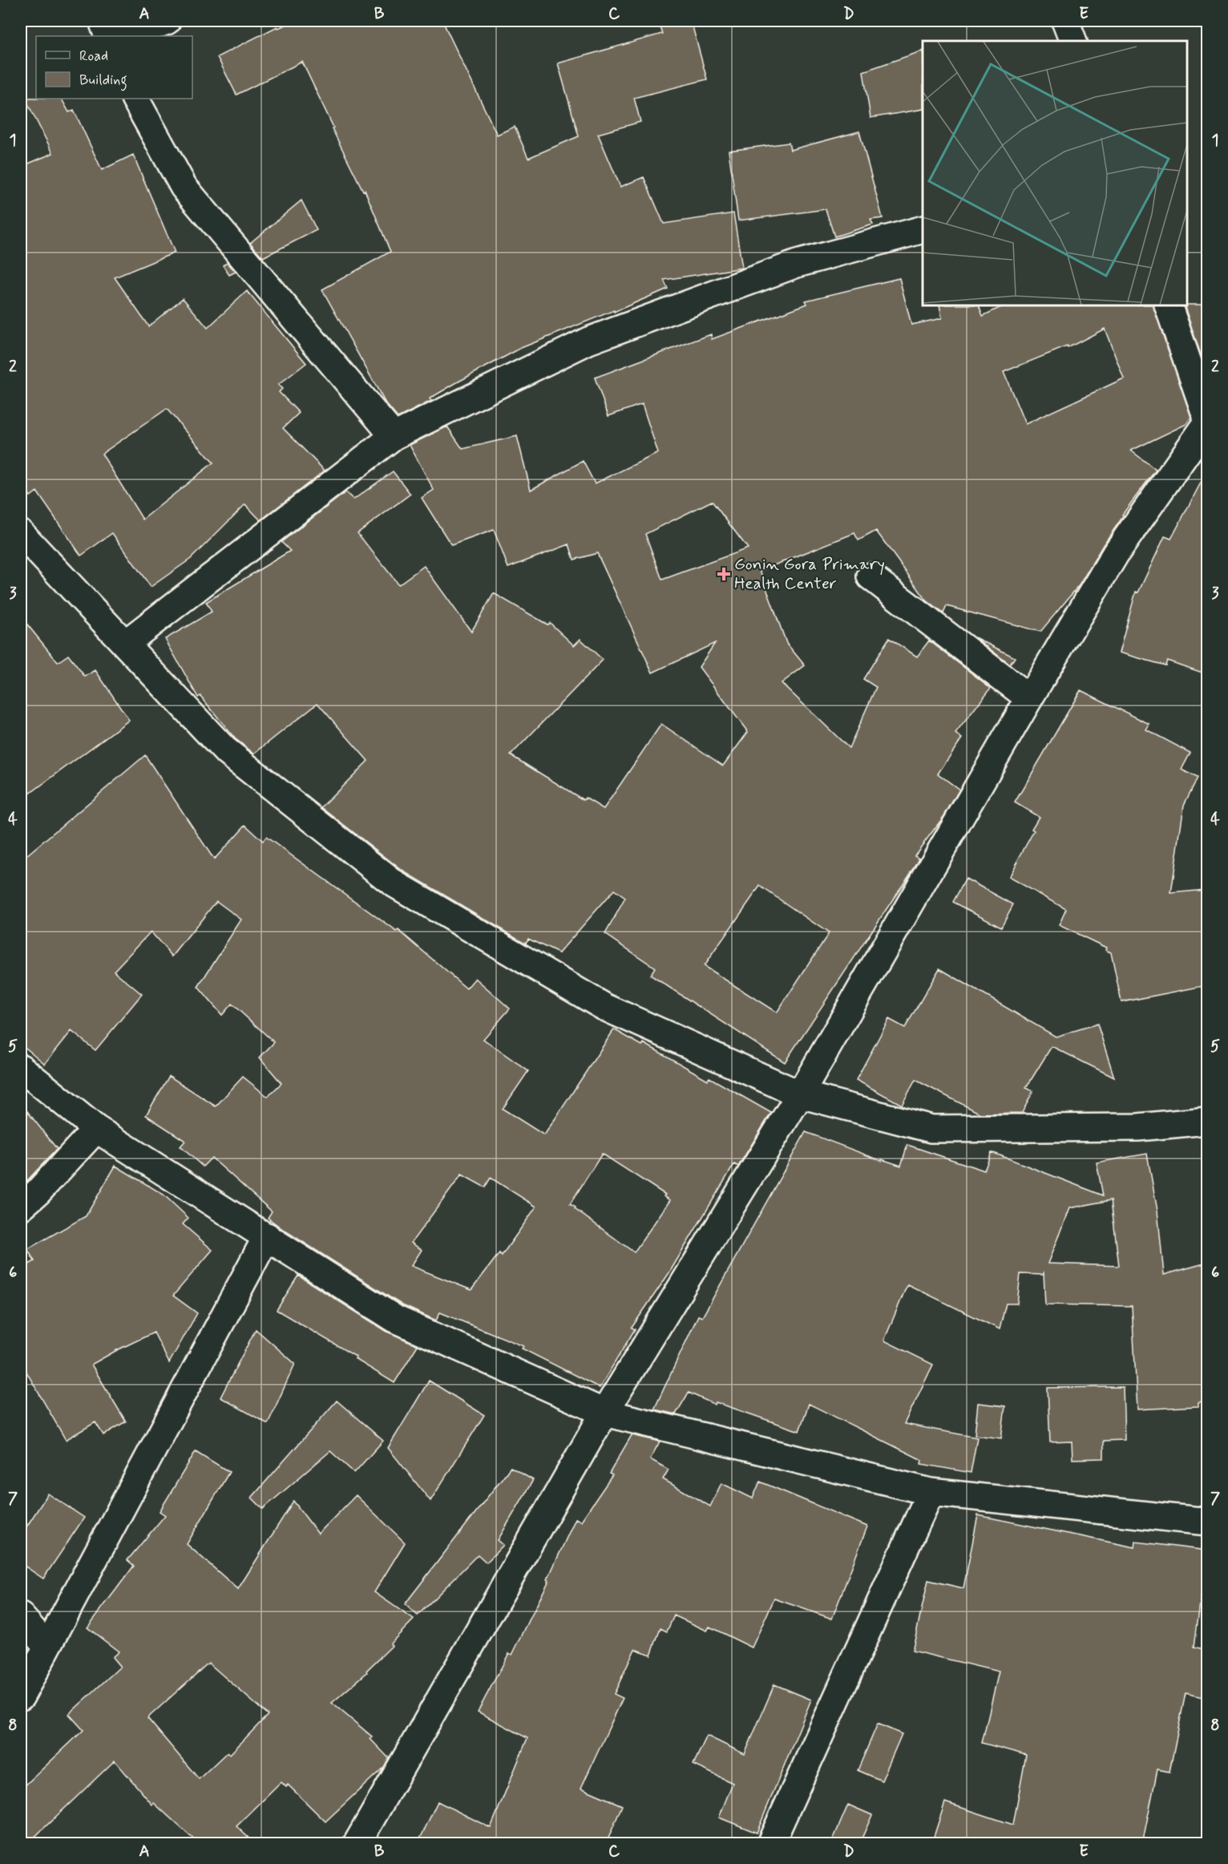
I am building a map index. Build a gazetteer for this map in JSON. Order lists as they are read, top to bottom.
{
  "places": {
    "health": ["Gonin Gora Primary Health Center"]
  },
  "legend": ["Road", "Building"],
  "grid": {
    "columns": [
      "A",
      "B",
      "C",
      "D",
      "E"
    ],
    "rows": [
      "1",
      "2",
      "3",
      "4",
      "5",
      "6",
      "7",
      "8"
    ]
  }
}
